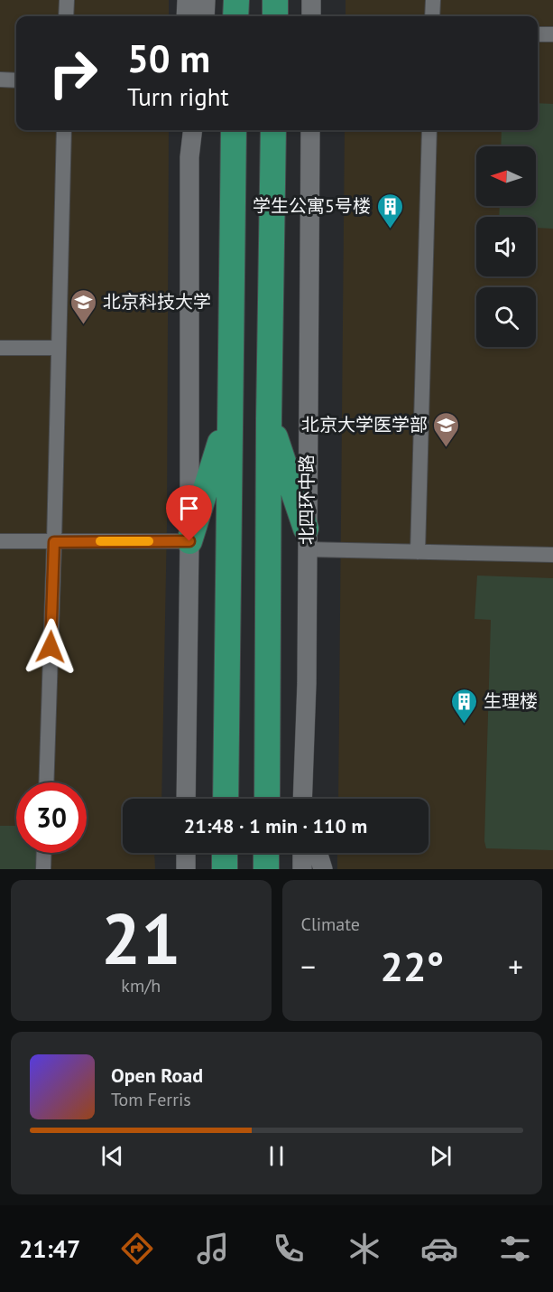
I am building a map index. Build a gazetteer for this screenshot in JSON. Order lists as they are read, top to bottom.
{
  "streets": {
    "street": ["北四环中路"]
  },
  "places": {
    "building": ["学生公寓5号楼", "生理楼"],
    "school or university": ["北京科技大学", "北京大学医学部"]
  },
  "north": "left",
  "page": {
    "turn": ["50 m", "Turn right"],
    "limit": "30",
    "trip": "21:48 · 1 min · 110 m",
    "tile": [
      ["21", "km/h"],
      "Climate"
    ],
    "heat": ["−", "22°", "+"],
    "song": ["Open Road", "Tom Ferris"],
    "tabs": "21:47"
  }
}
